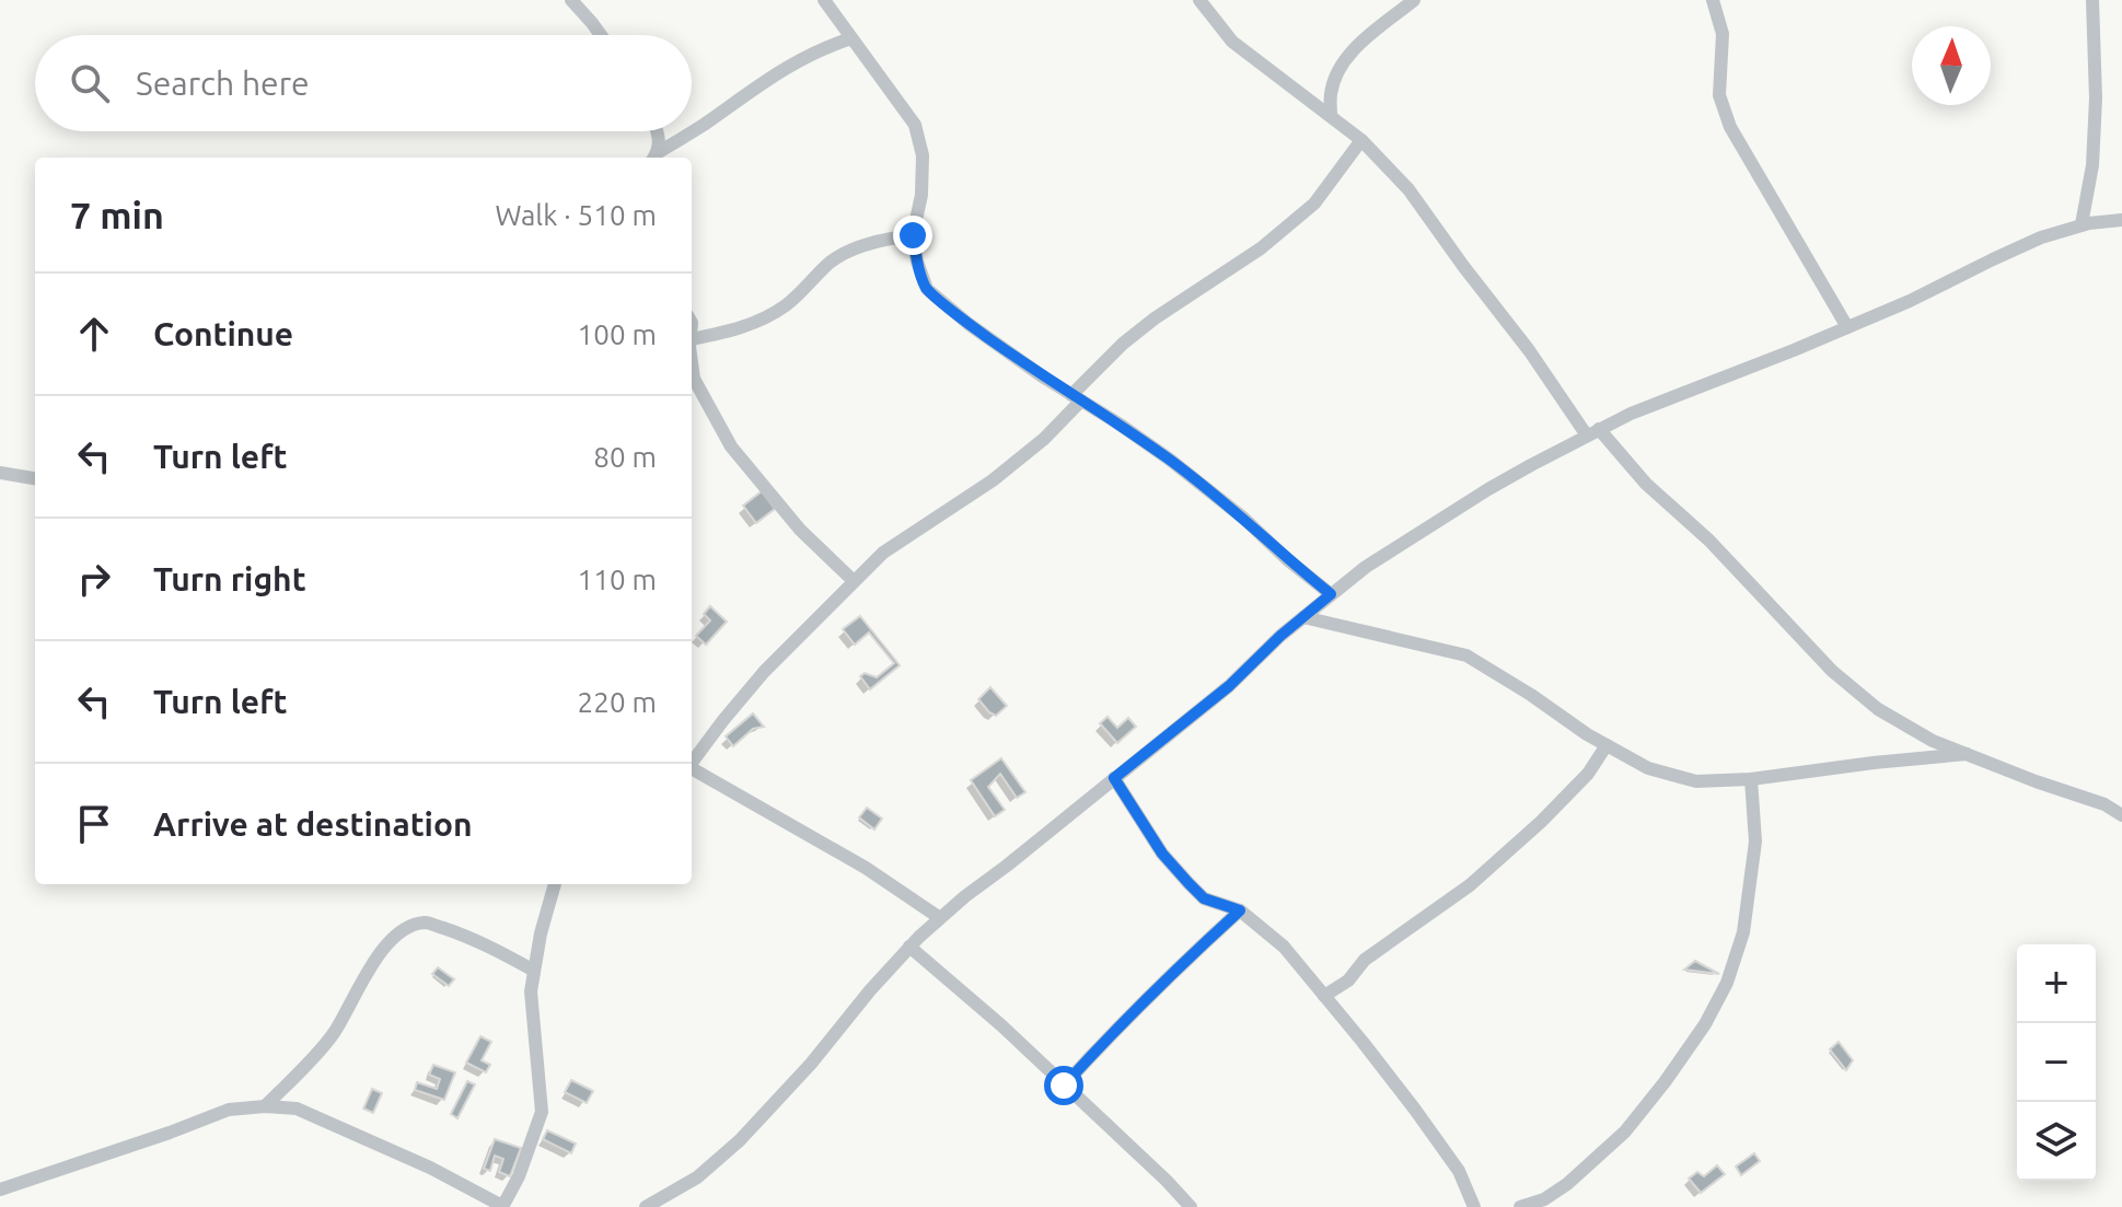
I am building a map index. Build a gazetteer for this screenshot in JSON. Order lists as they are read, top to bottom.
{
  "north": "top",
  "page": {
    "search": "Search here",
    "heading": ["7 min", "Walk · 510 m"],
    "list": [
      ["Continue", "100 m"],
      ["Turn left", "80 m"],
      ["Turn right", "110 m"],
      ["Turn left", "220 m"],
      "Arrive at destination"
    ],
    "map_buttons": ["+", "−"]
  }
}
